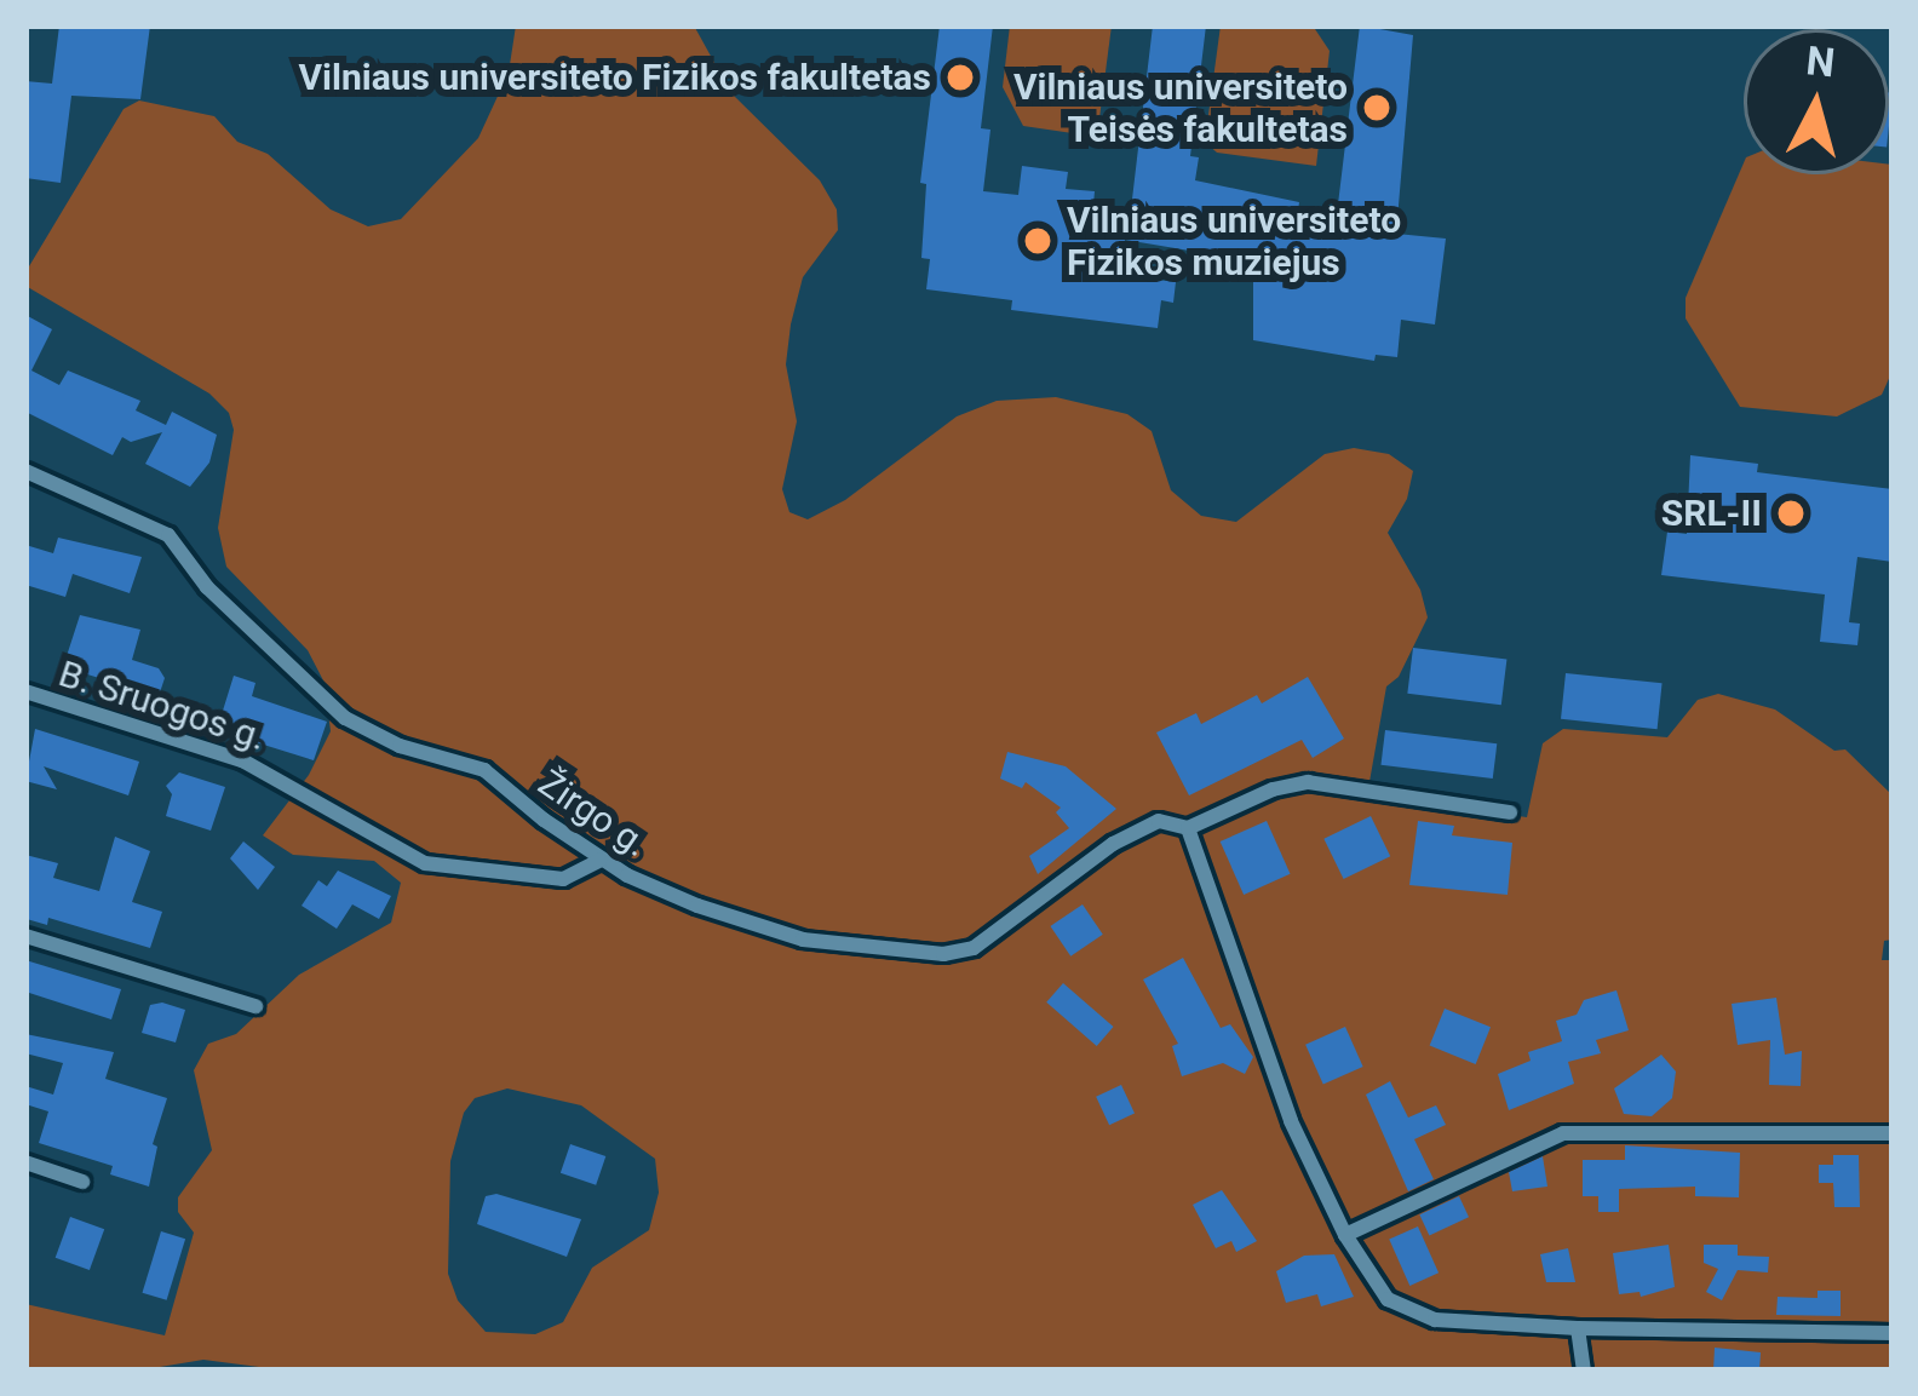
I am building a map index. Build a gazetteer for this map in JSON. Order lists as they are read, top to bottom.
{
  "streets": {
    "street": ["B. Sruogos g.", "Žirgo g."]
  },
  "crossings": [
    ["B. Sruogos g.", "Žirgo g."]
  ],
  "places": [
    "Vilniaus universiteto Fizikos fakultetas",
    "Vilniaus universiteto Teisės fakultetas",
    "Vilniaus universiteto Fizikos muziejus",
    "SRL-II"
  ],
  "north": "top"
}
